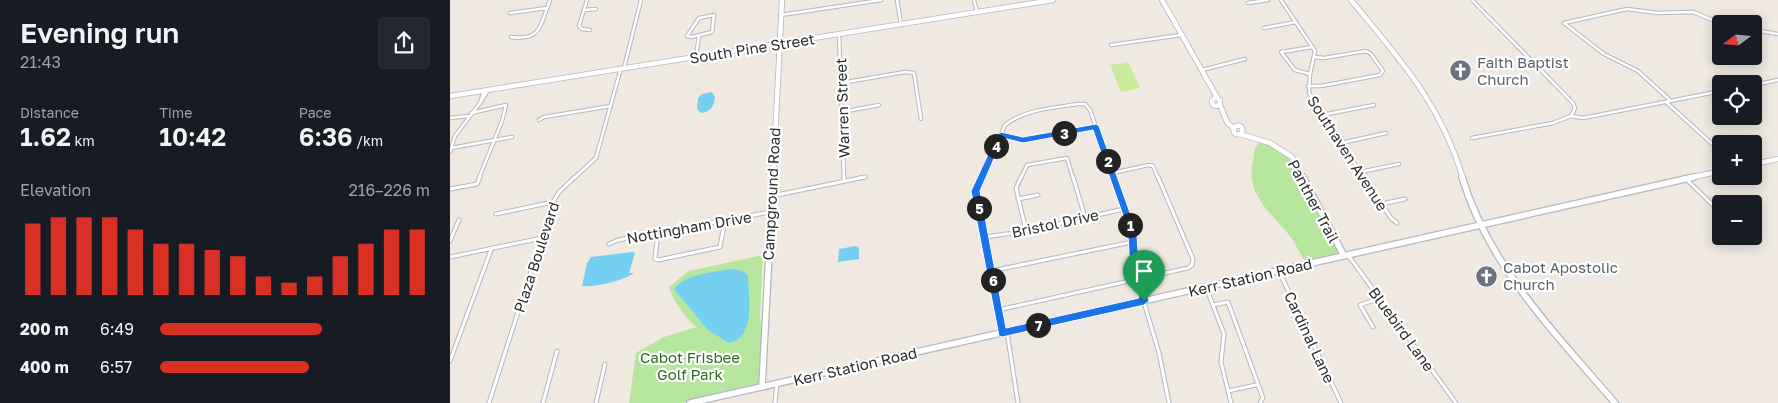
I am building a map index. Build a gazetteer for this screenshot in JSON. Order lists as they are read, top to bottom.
{
  "streets": {
    "street": [
      "South Pine Street",
      "Warren Street",
      "Southaven Avenue",
      "Campground Road",
      "Panther Trail",
      "Bristol Drive",
      "Nottingham Drive",
      "Plaza Boulevard",
      "Kerr Station Road",
      "Bluebird Lane",
      "Cardinal Lane"
    ]
  },
  "crossings": [
    ["South Pine Street", "Warren Street"],
    ["South Pine Street", "Campground Road"],
    ["South Pine Street", "Plaza Boulevard"],
    ["Campground Road", "Nottingham Drive"],
    ["Campground Road", "Kerr Station Road"],
    ["Panther Trail", "Kerr Station Road"],
    ["Panther Trail", "Bluebird Lane"],
    ["Kerr Station Road", "Bluebird Lane"],
    ["Kerr Station Road", "Cardinal Lane"]
  ],
  "parks": ["Cabot Frisbee Golf Park"],
  "places": {
    "church": ["Faith Baptist Church", "Cabot Apostolic Church"]
  },
  "north": "left",
  "page": {
    "heading": ["Evening run", "21:43"],
    "map_buttons": ["+", "−"],
    "stats": [
      ["Distance", "1.62 km"],
      ["Time", "10:42"],
      ["Pace", "6:36 /km"]
    ],
    "pins": [
      "3",
      "4",
      "2",
      "5",
      "1",
      "6",
      "7"
    ],
    "chart": ["Elevation", "216–226 m"],
    "list": [
      {
        "name": "200 m",
        "note": "6:49"
      },
      {
        "name": "400 m",
        "note": "6:57"
      }
    ]
  }
}
